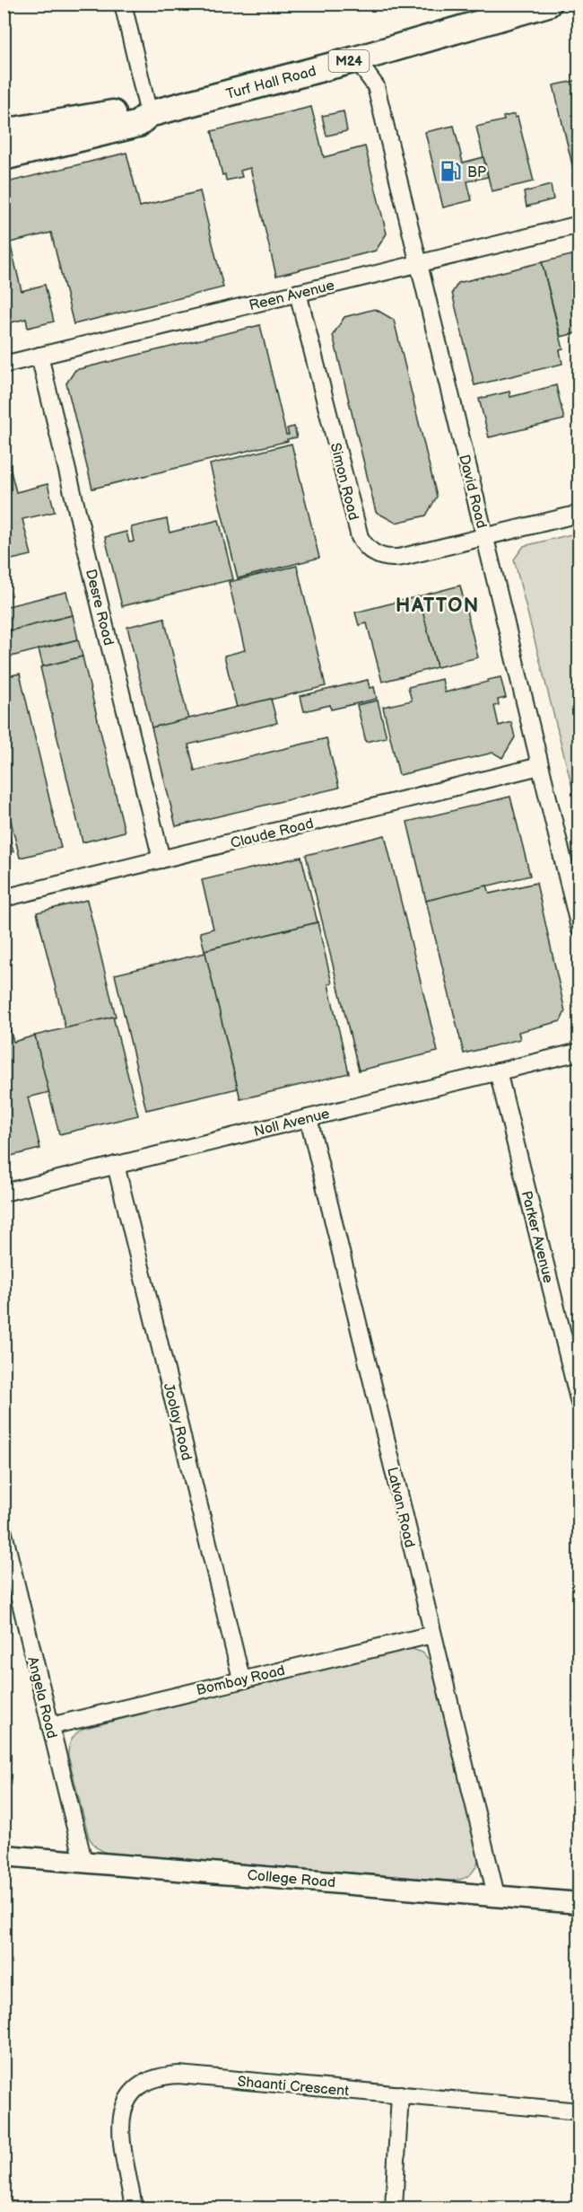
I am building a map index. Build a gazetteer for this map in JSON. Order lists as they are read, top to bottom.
{
  "streets": {
    "main road": ["M24", "Turf Hall Road"],
    "street": [
      "Reen Avenue",
      "Simon Road",
      "David Road",
      "Desre Road",
      "Claude Road",
      "Noll Avenue",
      "Parker Avenue",
      "Joolay Road",
      "Latvan Road",
      "Bombay Road",
      "Angela Road",
      "College Road",
      "Shaanti Crescent"
    ]
  },
  "crossings": [
    ["Turf Hall Road", "David Road"],
    ["Reen Avenue", "Simon Road"],
    ["Reen Avenue", "David Road"],
    ["Reen Avenue", "Desre Road"],
    ["Simon Road", "David Road"],
    ["David Road", "Claude Road"],
    ["Desre Road", "Claude Road"],
    ["Noll Avenue", "Parker Avenue"],
    ["Noll Avenue", "Joolay Road"],
    ["Noll Avenue", "Latvan Road"],
    ["Joolay Road", "Bombay Road"],
    ["Latvan Road", "Bombay Road"],
    ["Latvan Road", "College Road"],
    ["Bombay Road", "Angela Road"],
    ["Angela Road", "College Road"]
  ],
  "districts": ["HATTON"],
  "places": {
    "fuel station": ["BP"]
  }
}
